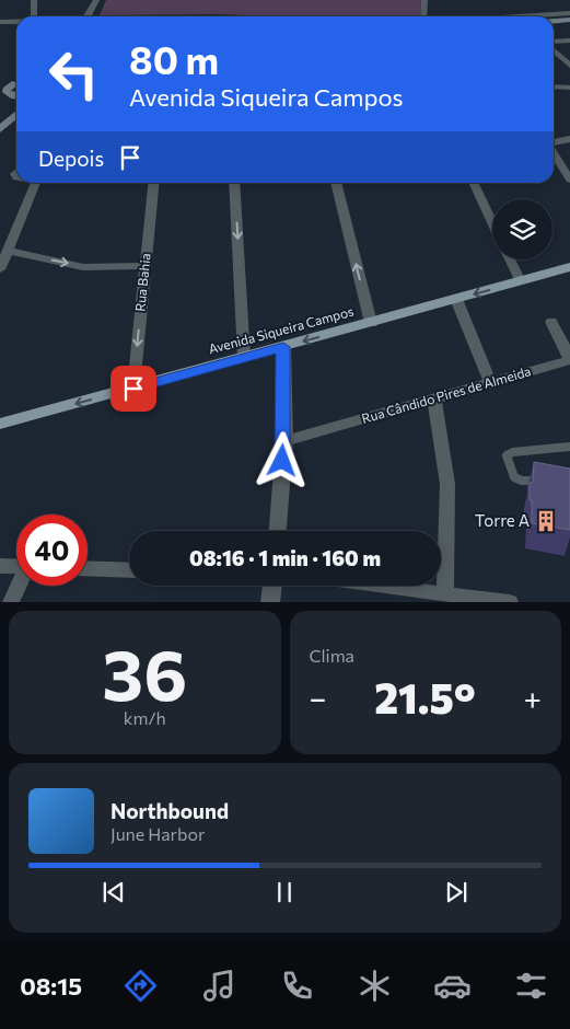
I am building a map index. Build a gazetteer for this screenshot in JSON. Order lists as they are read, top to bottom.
{
  "streets": {
    "main road": ["Avenida Siqueira Campos"],
    "street": ["Rua Bahia", "Rua Cândido Pires de Almeida"]
  },
  "crossings": [
    ["Rua Bahia", "Avenida Siqueira Campos"]
  ],
  "one_way": ["Avenida Siqueira Campos"],
  "places": {
    "building": ["Torre A"]
  },
  "page": {
    "turn": ["80 m", "Avenida Siqueira Campos"],
    "then": "Depois",
    "limit": "40",
    "trip": "08:16 · 1 min · 160 m",
    "tile": [
      ["36", "km/h"],
      "Clima"
    ],
    "heat": ["−", "21.5°", "+"],
    "song": ["Northbound", "June Harbor"],
    "tabs": "08:15"
  }
}
